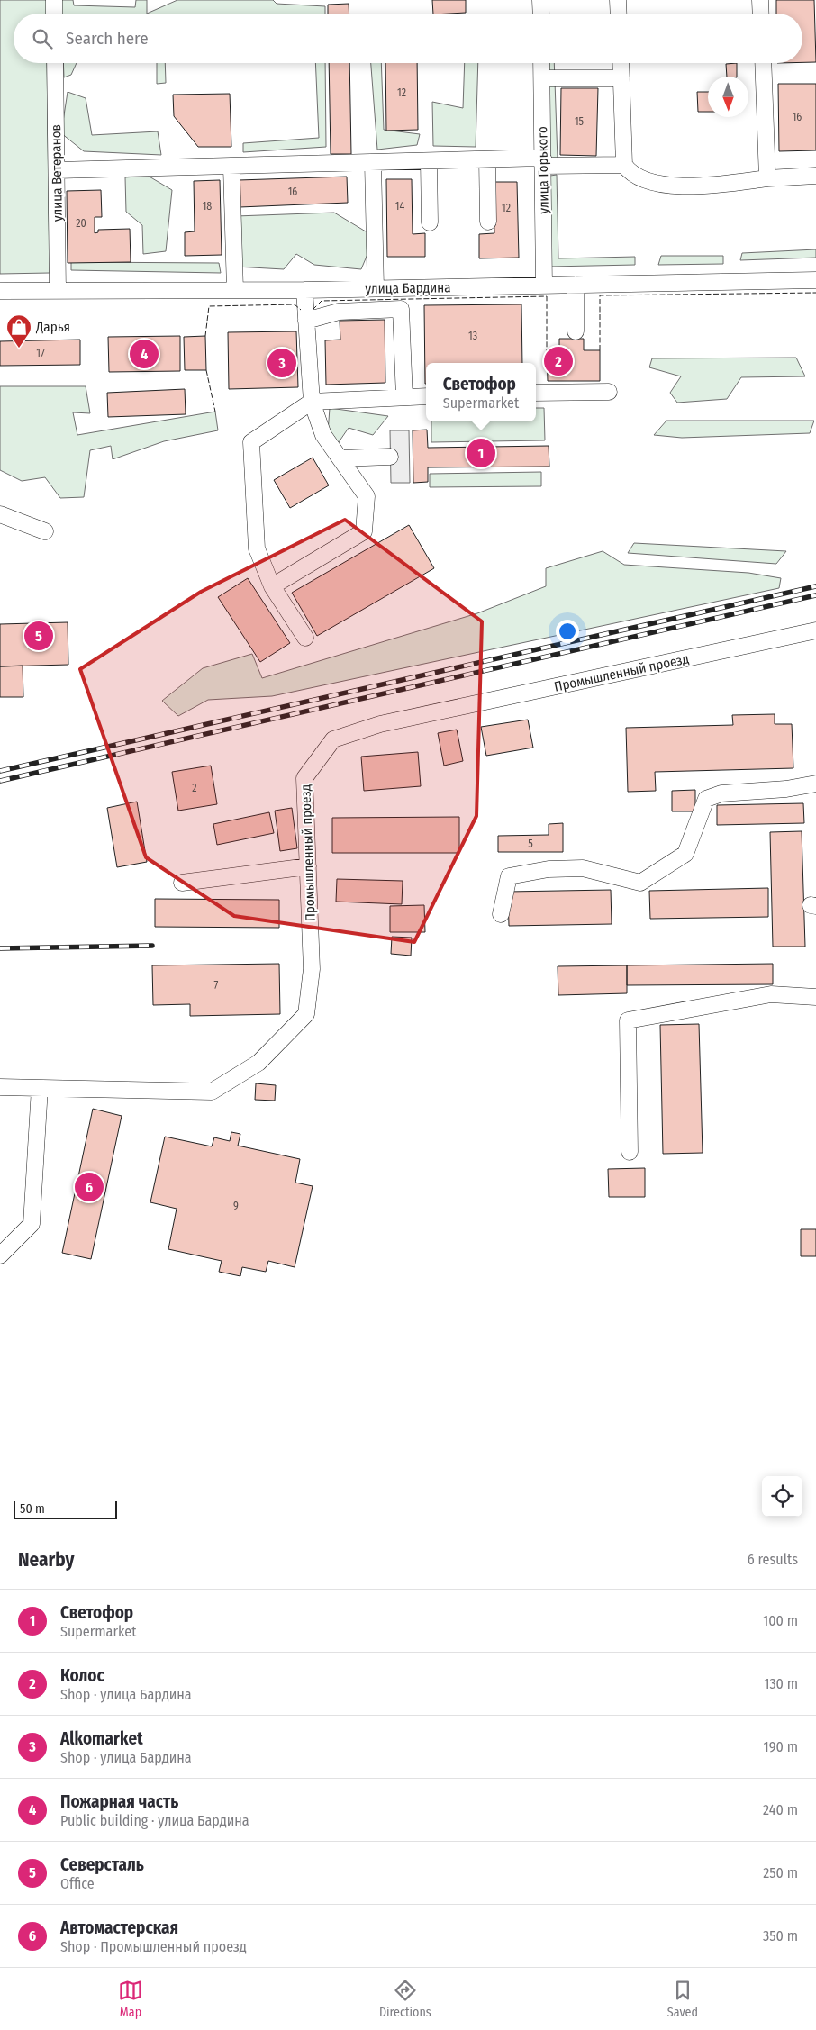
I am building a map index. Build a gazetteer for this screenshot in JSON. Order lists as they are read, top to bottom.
{
  "streets": {
    "street": [
      "улица Горького",
      "улица Ветеранов",
      "улица Бардина",
      "Промышленный проезд"
    ]
  },
  "crossings": [
    ["улица Горького", "улица Бардина"],
    ["улица Ветеранов", "улица Бардина"]
  ],
  "places": {
    "shop": ["Дарья"]
  },
  "house_numbers": [
    "12",
    "16",
    "15",
    "16",
    "18",
    "14",
    "12",
    "20",
    "13",
    "17",
    "2",
    "5",
    "7",
    "9"
  ],
  "scale_bar": "50 m",
  "north": "bottom",
  "page": {
    "search": "Search here",
    "pins": [
      "4",
      "2",
      "3",
      "1",
      "5",
      "6"
    ],
    "popup": ["Светофор", "Supermarket"],
    "scale": "50 m",
    "heading": ["Nearby", "6 results"],
    "list": [
      {
        "mark": "1",
        "name": "Светофор",
        "note": "Supermarket",
        "value": "100 m"
      },
      {
        "mark": "2",
        "name": "Колос",
        "note": "Shop · улица Бардина",
        "value": "130 m"
      },
      {
        "mark": "3",
        "name": "Alkomarket",
        "note": "Shop · улица Бардина",
        "value": "190 m"
      },
      {
        "mark": "4",
        "name": "Пожарная часть",
        "note": "Public building · улица Бардина",
        "value": "240 m"
      },
      {
        "mark": "5",
        "name": "Северсталь",
        "note": "Office",
        "value": "250 m"
      },
      {
        "mark": "6",
        "name": "Автомастерская",
        "note": "Shop · Промышленный проезд",
        "value": "350 m"
      }
    ],
    "nav": ["Map", "Directions", "Saved"]
  }
}
